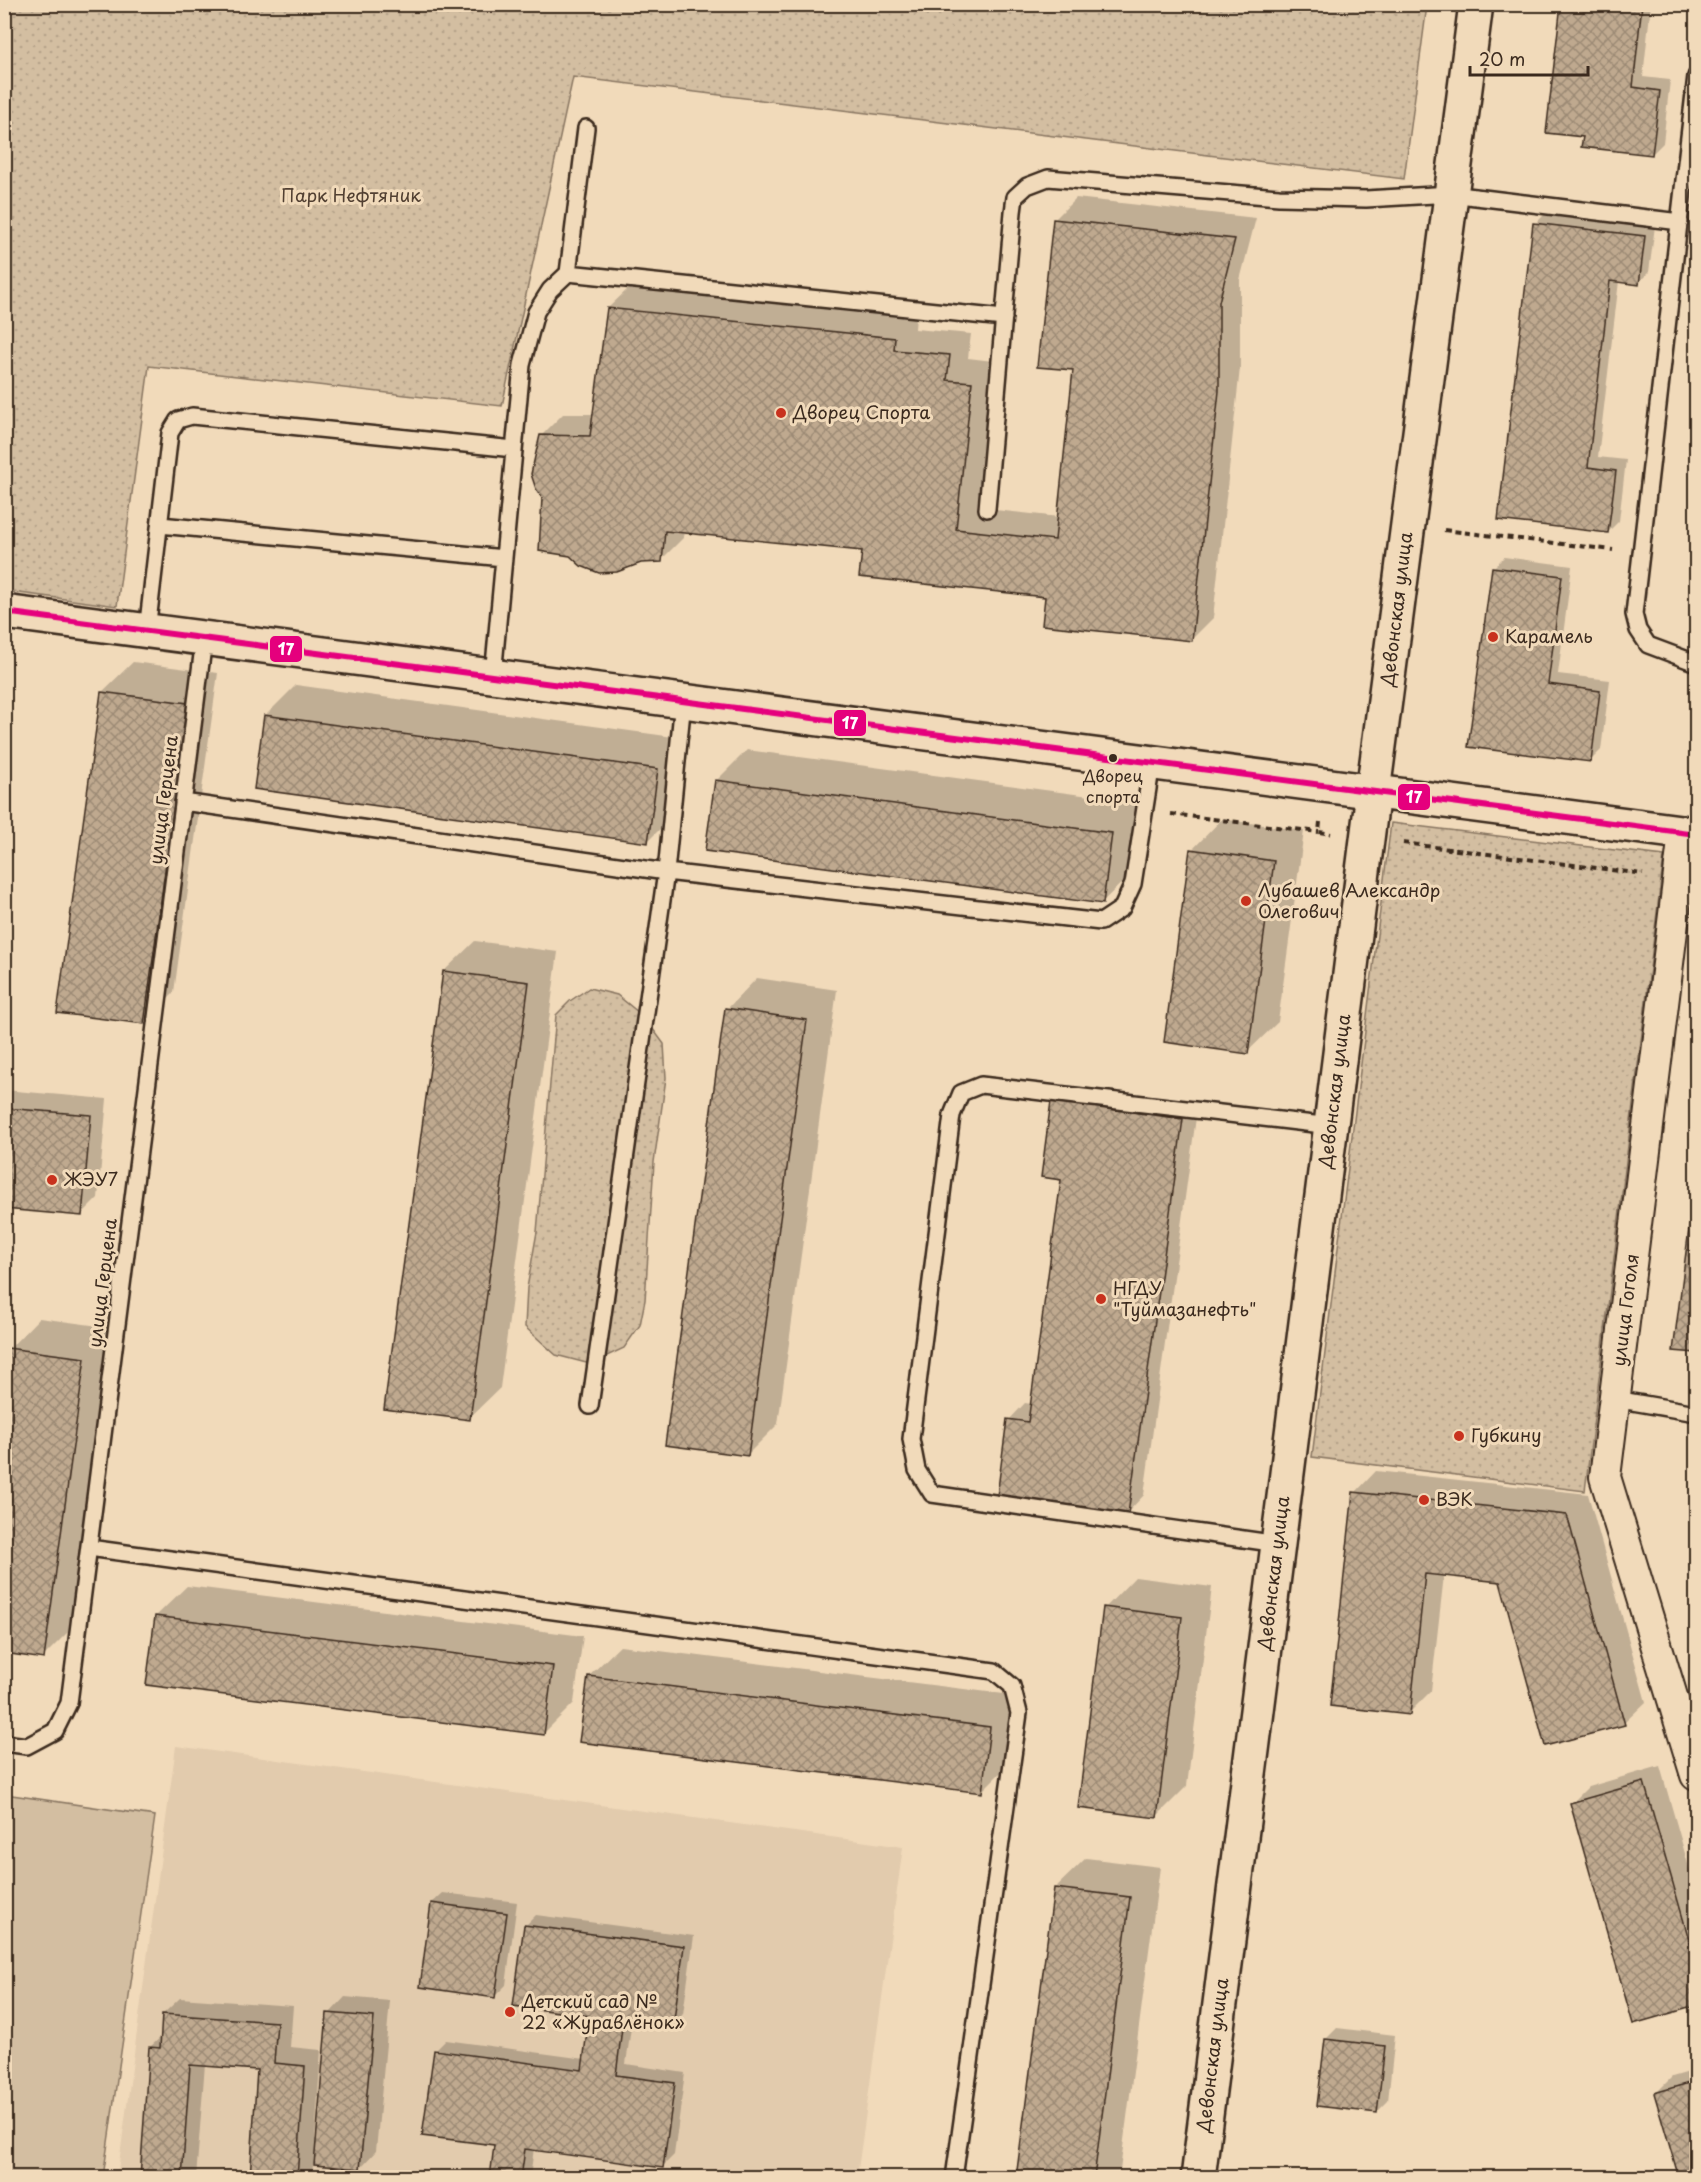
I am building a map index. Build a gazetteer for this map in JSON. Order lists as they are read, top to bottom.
{
  "streets": {
    "main road": ["Девонская улица"],
    "street": ["улица Гоголя"],
    "lane": ["улица Герцена"]
  },
  "parks": ["Парк Нефтяник"],
  "places": [
    "Дворец Спорта",
    "Карамель",
    "Дворец спорта",
    "Лубашев Александр Олегович",
    "ЖЭУ7",
    "НГДУ \"Туймазанефть\"",
    "Губкину",
    "ВЭК",
    "Детский сад № 22 «Журавлёнок»"
  ],
  "lines": ["transit line 17"],
  "scale_bar": "20 m"
}
